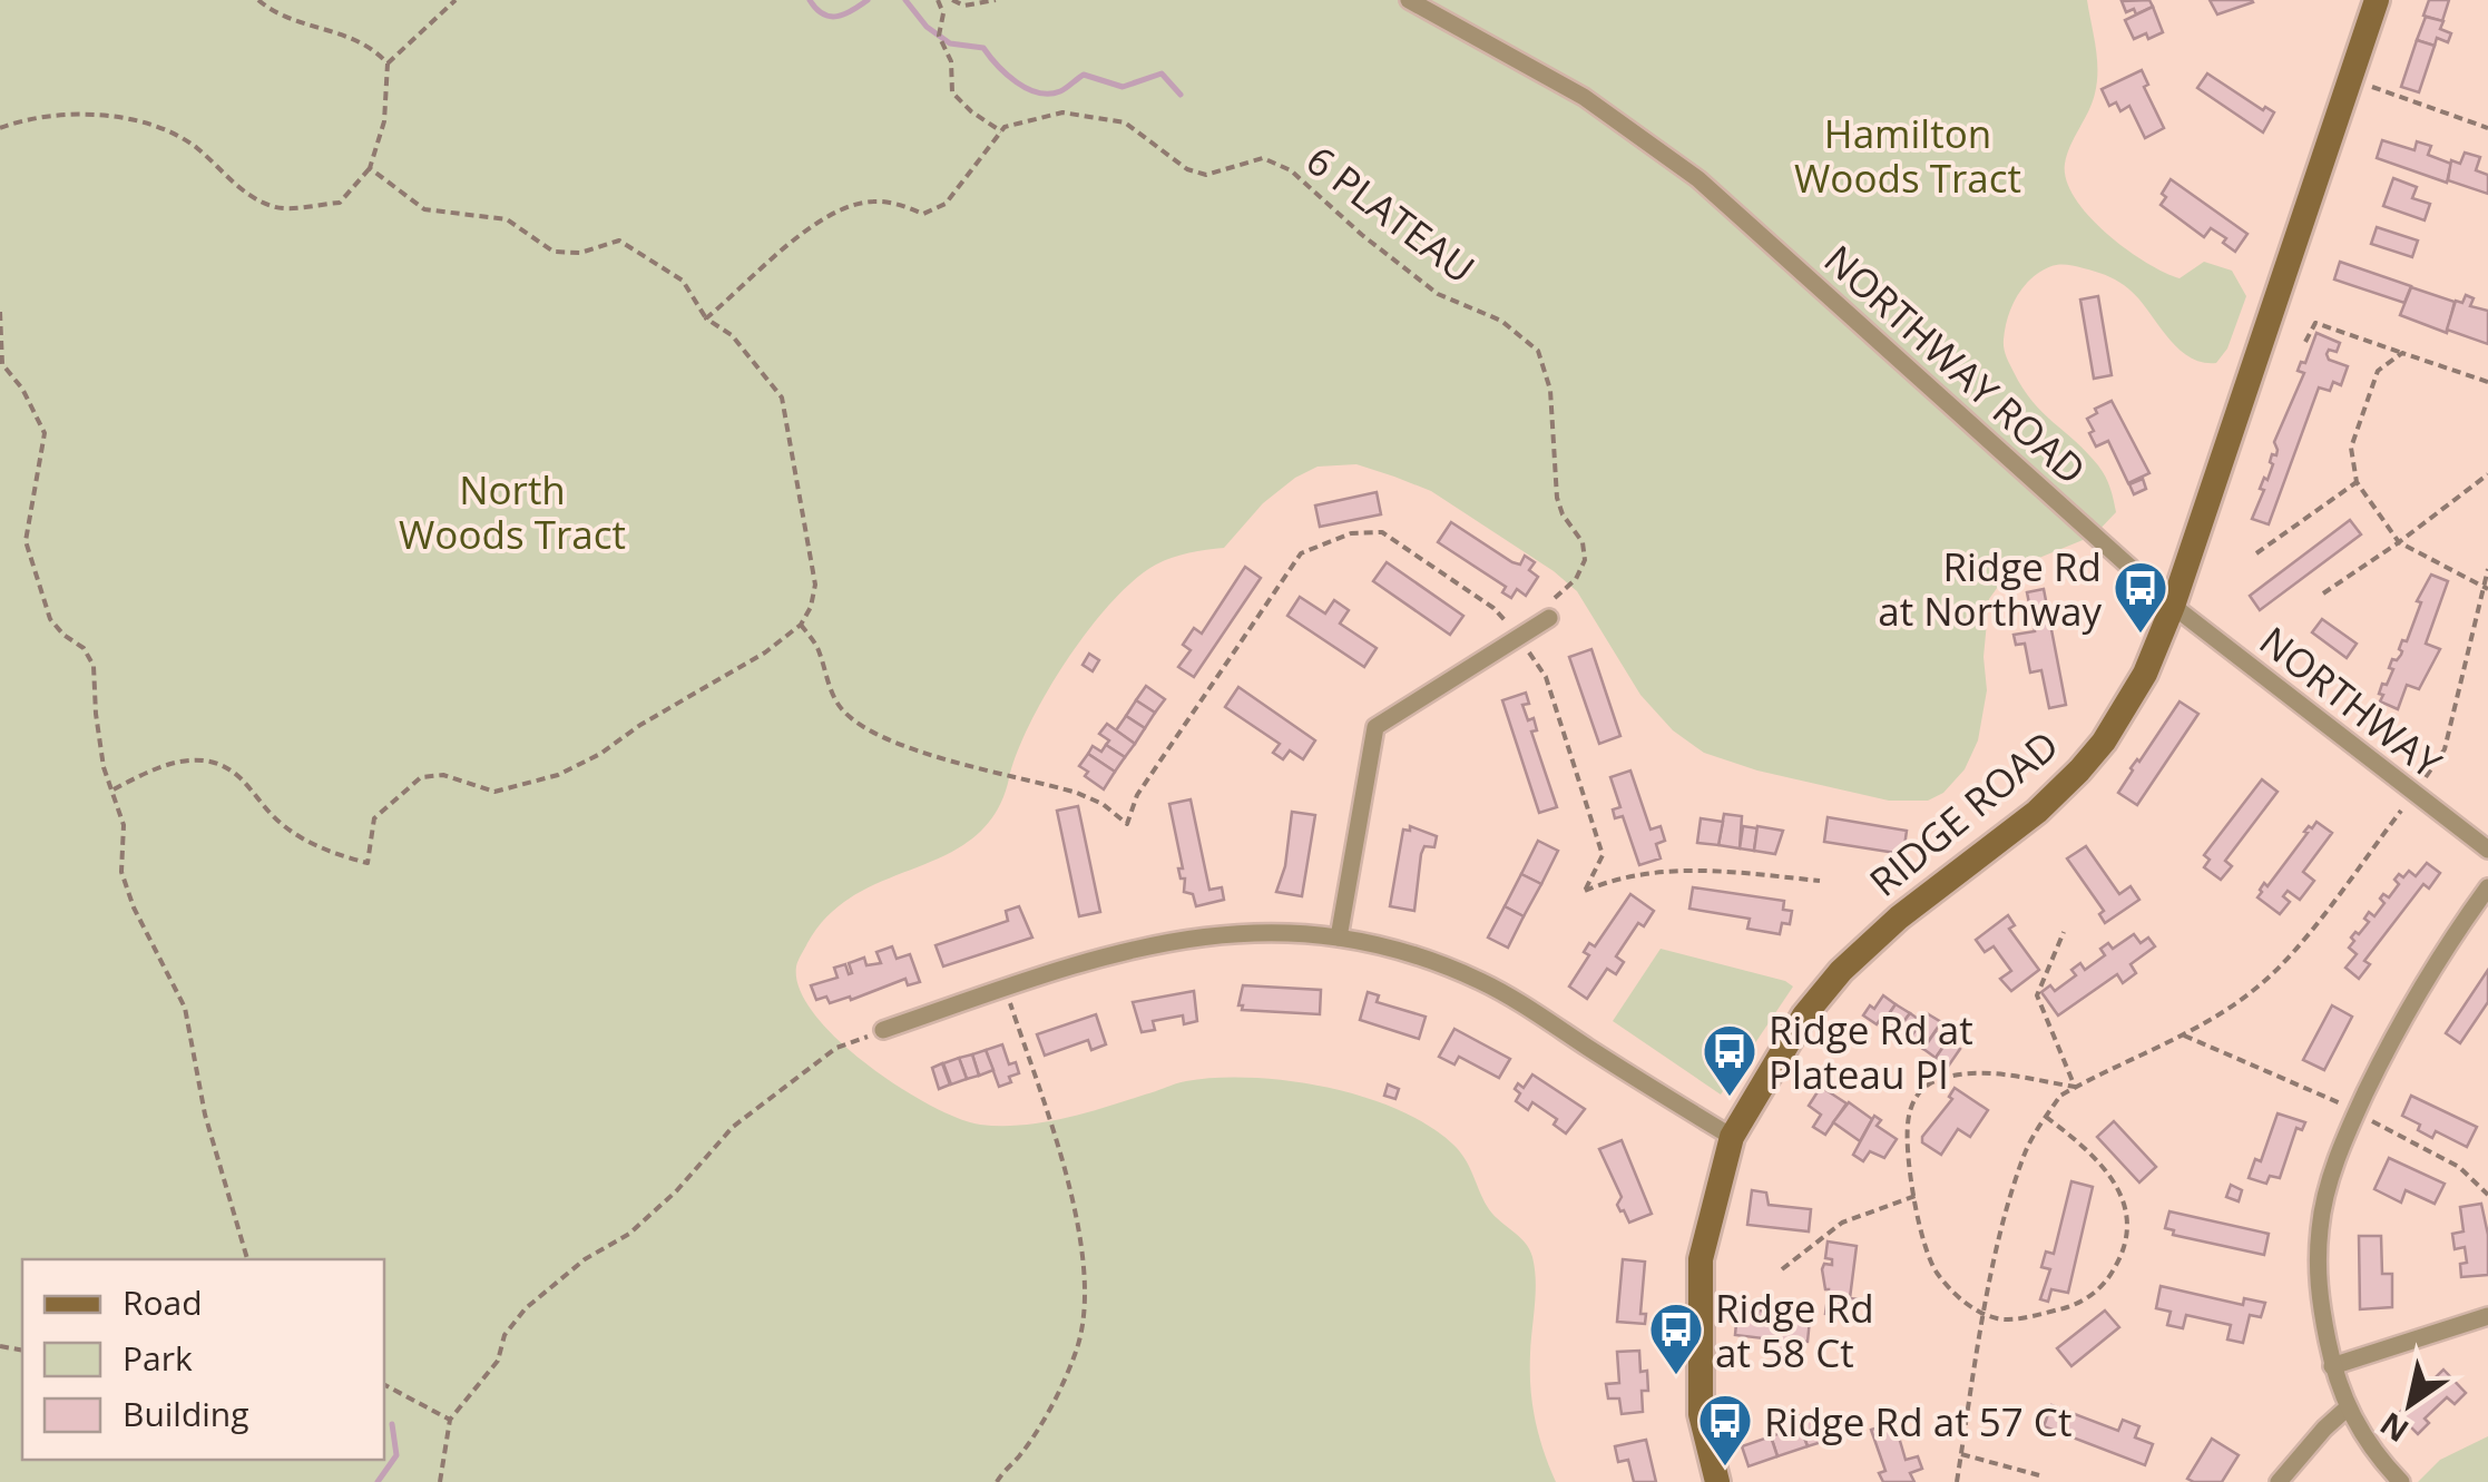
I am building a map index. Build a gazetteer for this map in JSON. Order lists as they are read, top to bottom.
{
  "streets": {
    "street": ["NORTHWAY ROAD", "NORTHWAY", "RIDGE ROAD"],
    "path": ["6 PLATEAU"]
  },
  "crossings": [
    ["NORTHWAY ROAD", "NORTHWAY"],
    ["NORTHWAY ROAD", "RIDGE ROAD"],
    ["NORTHWAY", "RIDGE ROAD"]
  ],
  "parks": ["Hamilton Woods Tract", "North Woods Tract"],
  "places": {
    "bus stop": [
      "Ridge Rd at Northway",
      "Ridge Rd at Plateau Pl",
      "Ridge Rd at 58 Ct",
      "Ridge Rd at 57 Ct"
    ]
  },
  "legend": ["Road", "Park", "Building"],
  "north": "bottom left"
}
